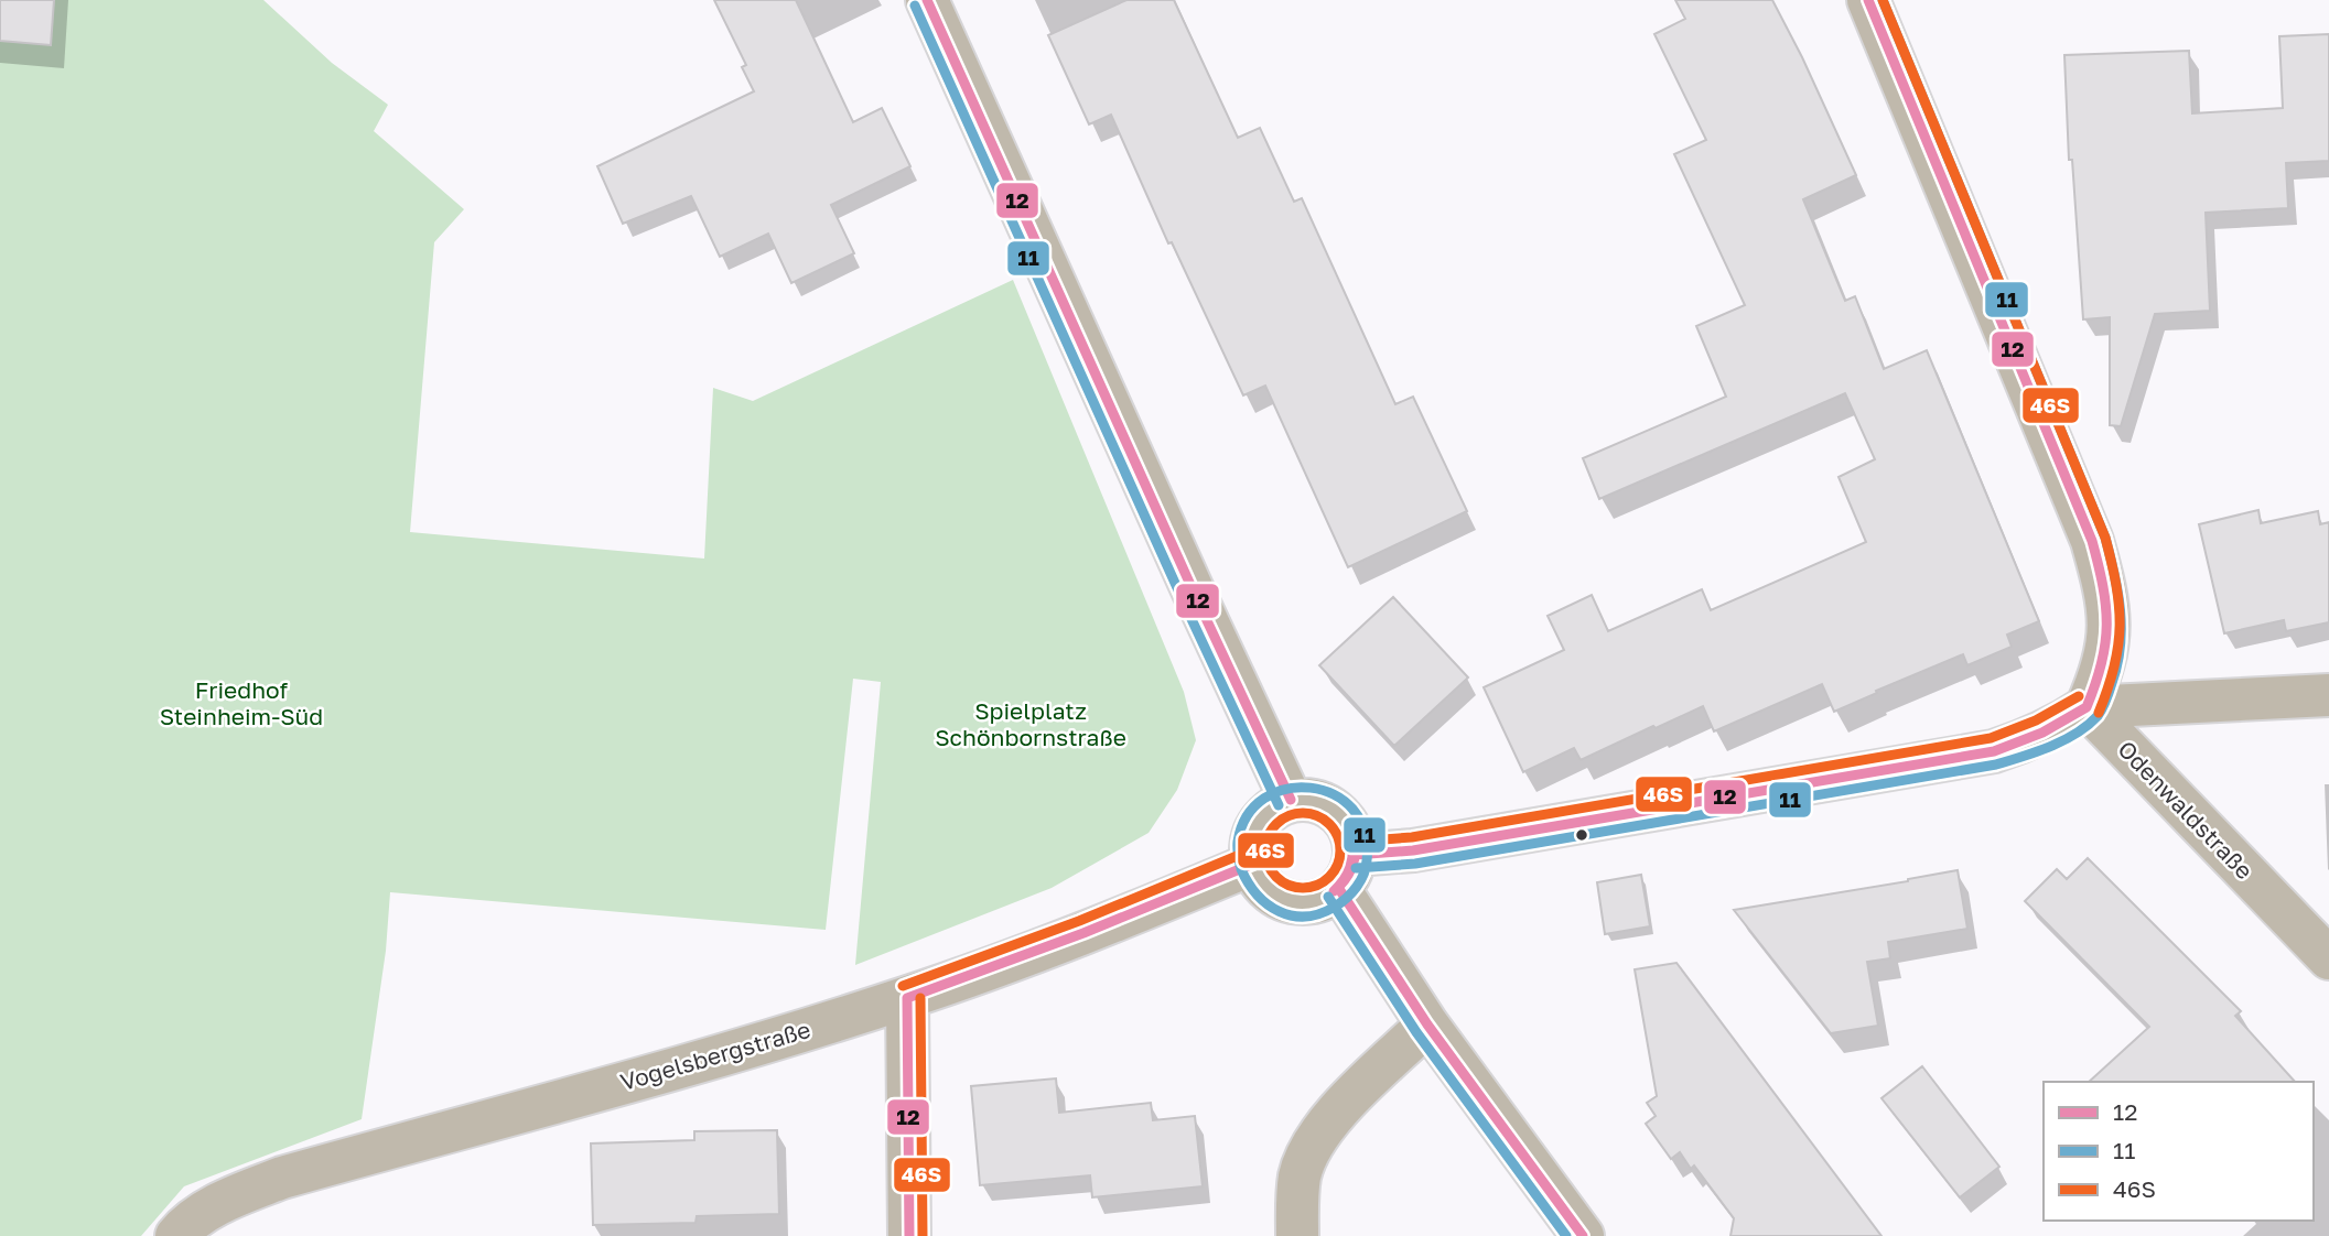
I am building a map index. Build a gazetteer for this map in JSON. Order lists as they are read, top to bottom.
{
  "streets": {
    "street": ["Odenwaldstraße", "Vogelsbergstraße"]
  },
  "parks": ["Friedhof Steinheim-Süd", "Spielplatz Schönbornstraße"],
  "lines": ["transit line 12", "transit line 11", "transit line 46S"],
  "legend": ["12", "11", "46S"]
}
